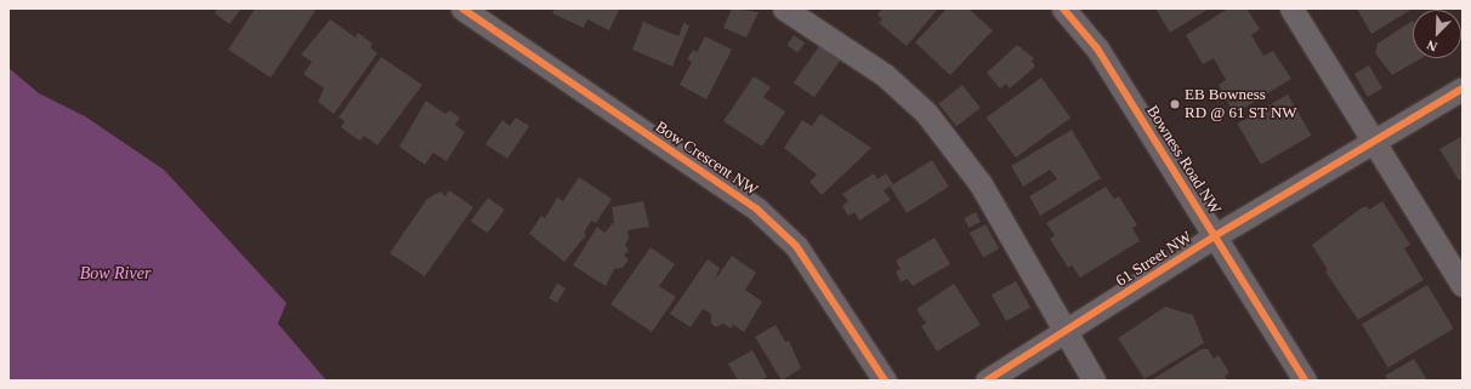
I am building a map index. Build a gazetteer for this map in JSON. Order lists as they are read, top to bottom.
{
  "streets": {
    "street": ["Bow Crescent NW", "Bowness Road NW", "61 Street NW"]
  },
  "crossings": [
    ["Bowness Road NW", "61 Street NW"]
  ],
  "water": ["Bow River"],
  "places": ["EB Bowness RD @ 61 ST NW"],
  "north": "bottom left"
}
